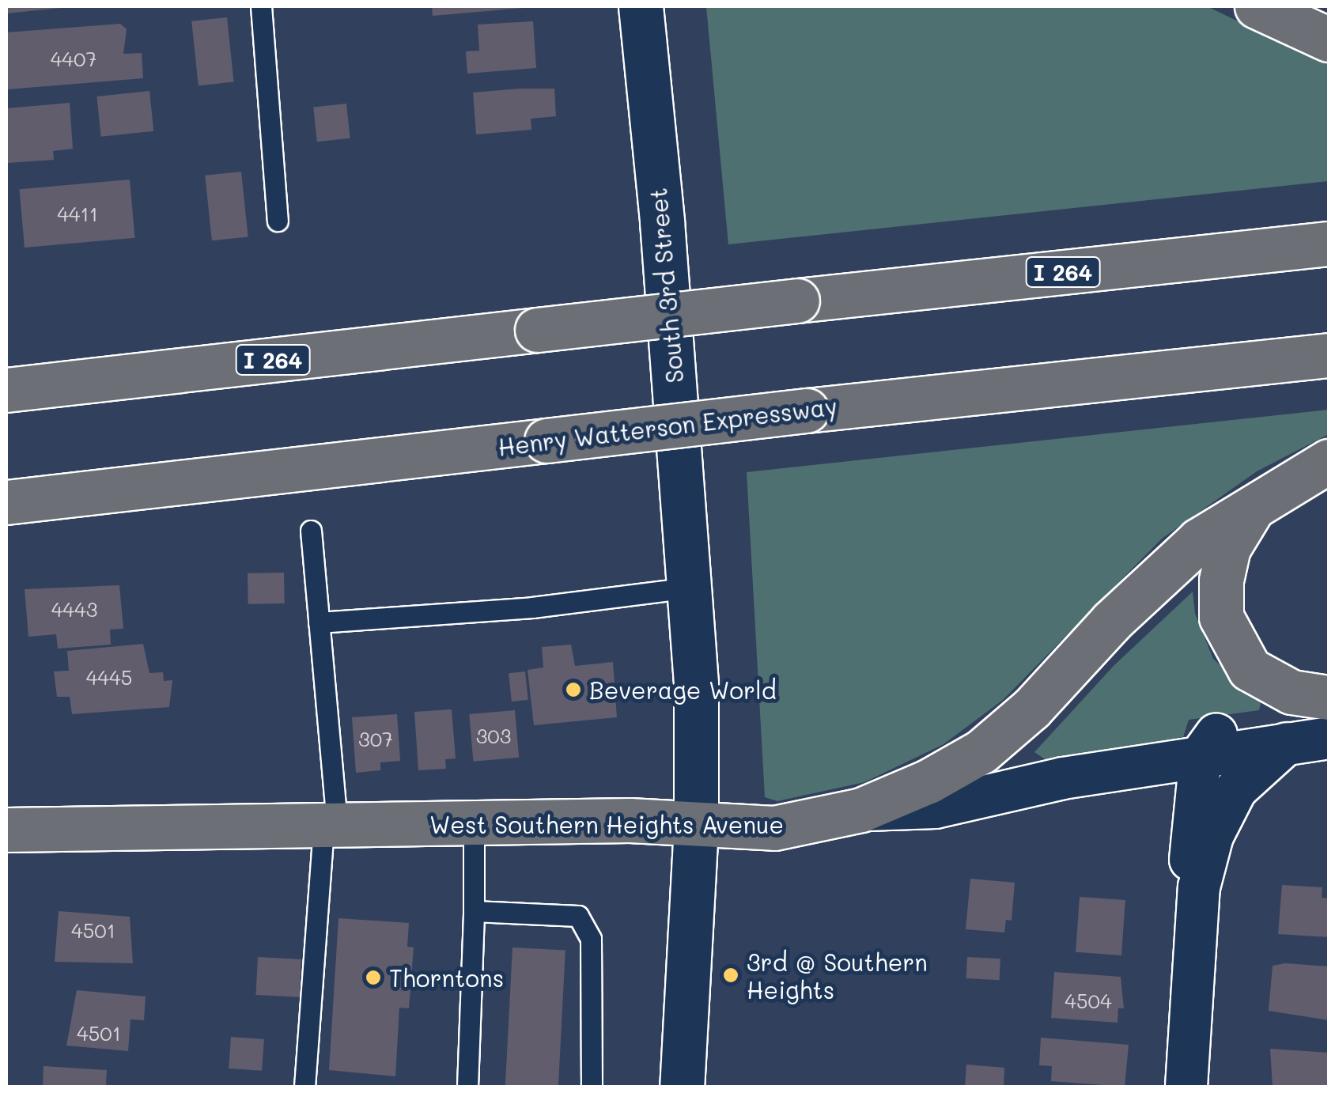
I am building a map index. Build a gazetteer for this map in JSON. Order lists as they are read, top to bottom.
{
  "streets": {
    "main road": [
      "I 264",
      "South 3rd Street",
      "Henry Watterson Expressway",
      "West Southern Heights Avenue"
    ]
  },
  "crossings": [
    ["South 3rd Street", "West Southern Heights Avenue"]
  ],
  "places": ["Beverage World", "3rd @ Southern Heights", "Thorntons"],
  "house_numbers": [
    "4407",
    "4411",
    "4443",
    "4445",
    "303",
    "307",
    "4501",
    "4504",
    "4501"
  ]
}
